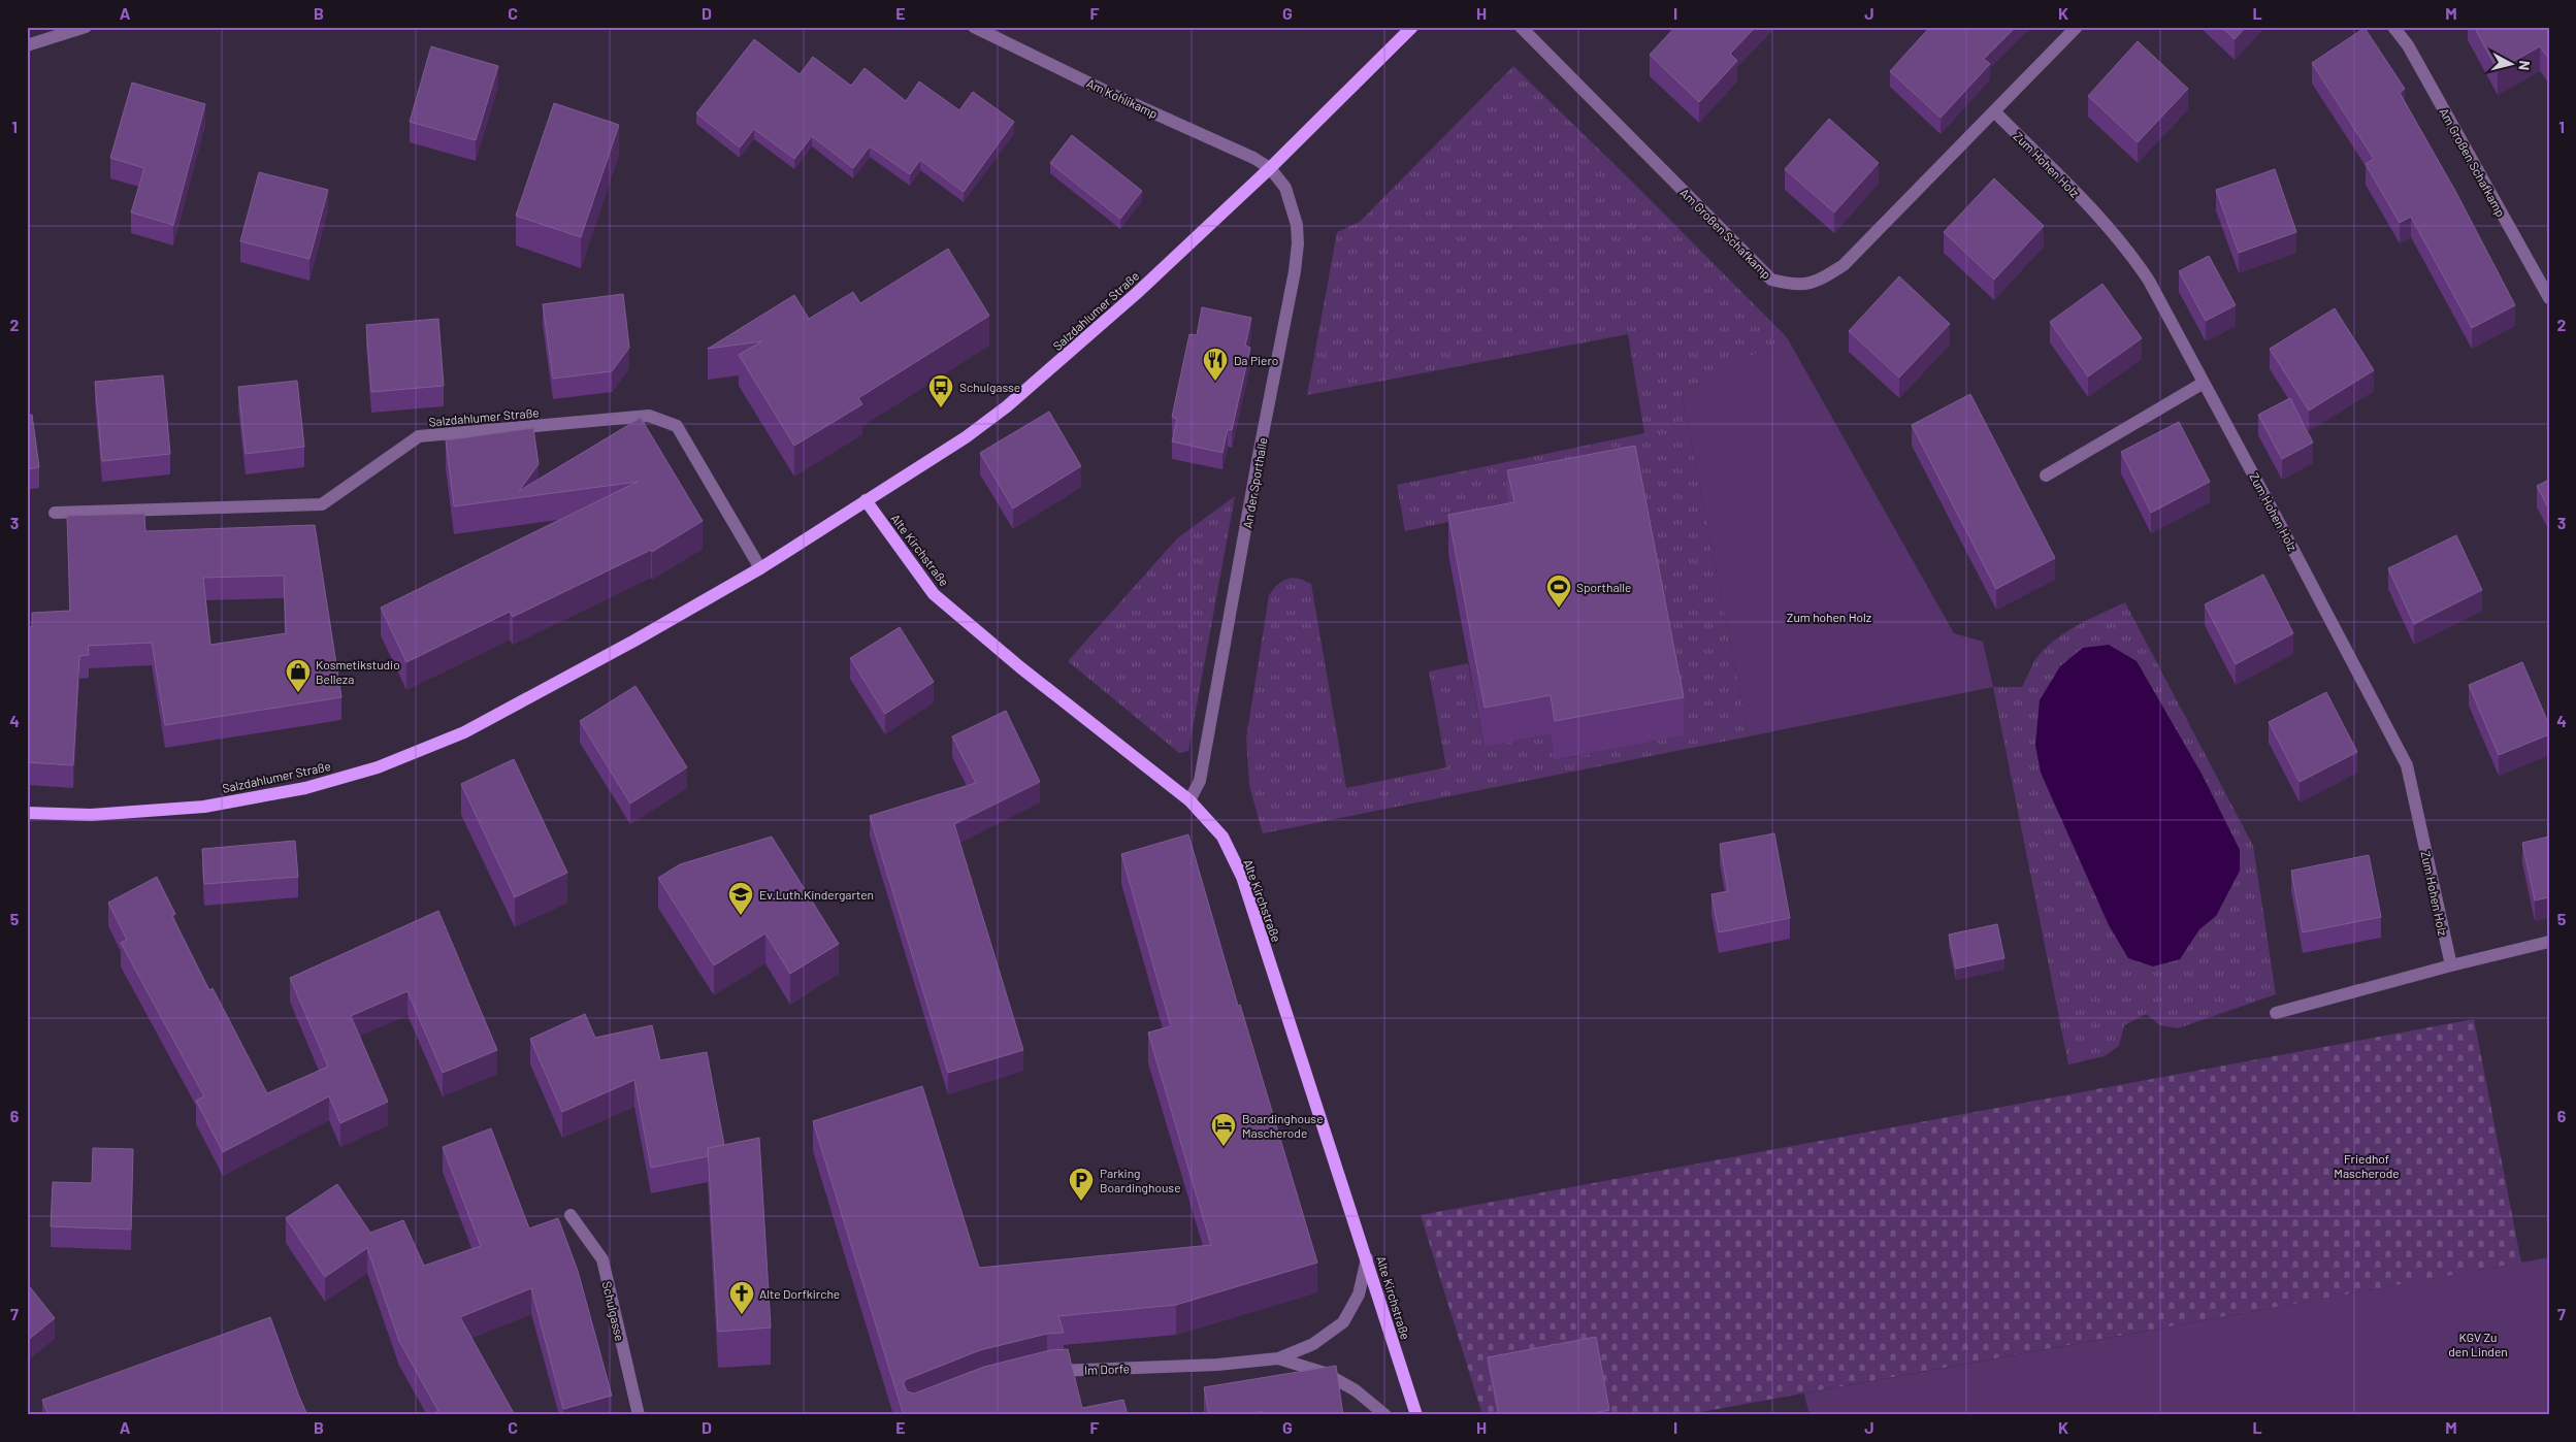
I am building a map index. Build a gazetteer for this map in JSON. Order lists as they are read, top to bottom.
{
  "streets": {
    "main road": ["Salzdahlumer Straße", "Alte Kirchstraße"],
    "street": [
      "Am Kohlikamp",
      "Am Großen Schafkamp",
      "Zum Hohen Holz",
      "An der Sporthalle",
      "Schulgasse",
      "Im Dorfe"
    ]
  },
  "crossings": [
    ["Am Kohlikamp", "Salzdahlumer Straße"],
    ["Am Kohlikamp", "An der Sporthalle"],
    ["Am Großen Schafkamp", "Zum Hohen Holz"],
    ["Salzdahlumer Straße", "An der Sporthalle"],
    ["Salzdahlumer Straße", "Alte Kirchstraße"],
    ["An der Sporthalle", "Alte Kirchstraße"],
    ["Alte Kirchstraße", "Im Dorfe"]
  ],
  "parks": ["Zum hohen Holz", "Friedhof Mascherode", "KGV Zu den Linden"],
  "places": {
    "restaurant": ["Da Piero"],
    "bus stop": ["Schulgasse"],
    "sports": ["Sporthalle"],
    "shop": ["Kosmetikstudio Belleza"],
    "school or university": ["Ev.Luth.Kindergarten"],
    "hotel": ["Boardinghouse Mascherode"],
    "parking": ["Parking Boardinghouse"],
    "church": ["Alte Dorfkirche"]
  },
  "north": "right",
  "grid": {
    "columns": [
      "A",
      "B",
      "C",
      "D",
      "E",
      "F",
      "G",
      "H",
      "I",
      "J",
      "K",
      "L",
      "M"
    ],
    "rows": [
      "1",
      "2",
      "3",
      "4",
      "5",
      "6",
      "7"
    ]
  }
}
